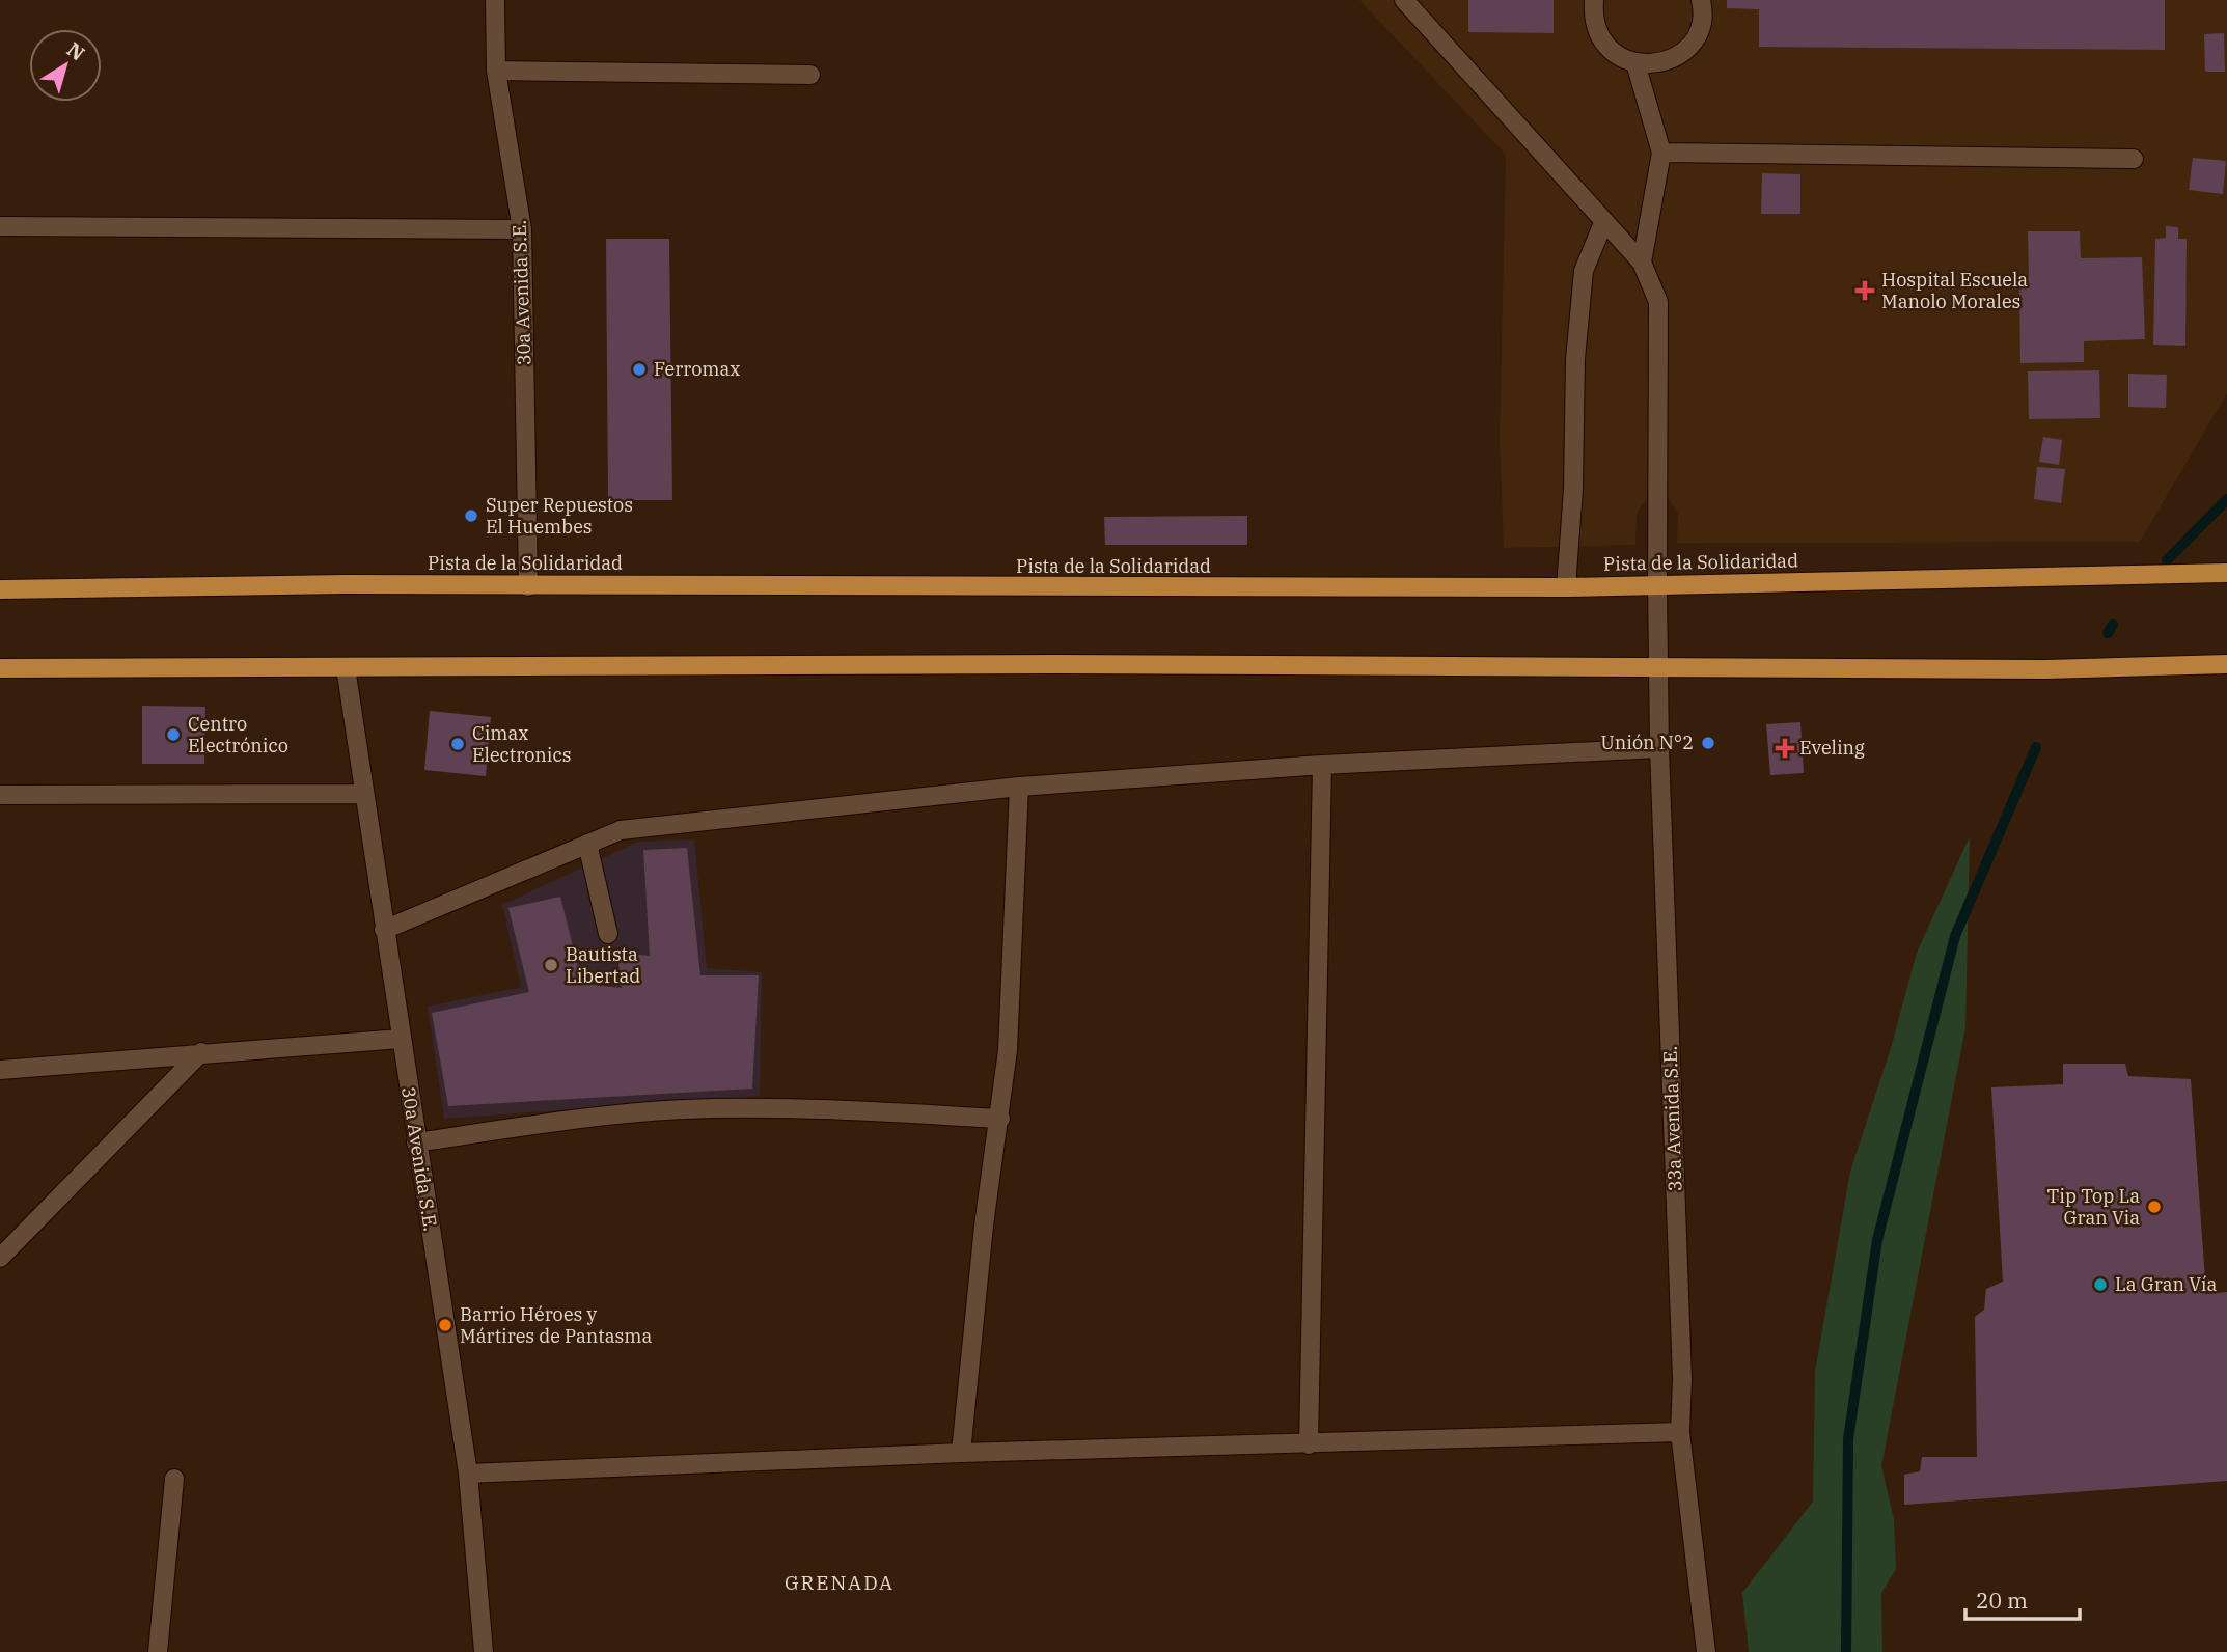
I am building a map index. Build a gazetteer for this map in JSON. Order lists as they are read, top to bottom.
{
  "streets": {
    "main road": ["Pista de la Solidaridad"],
    "street": ["30a Avenida S.E.", "33a Avenida S.E."]
  },
  "crossings": [
    ["30a Avenida S.E.", "Pista de la Solidaridad"],
    ["Pista de la Solidaridad", "33a Avenida S.E."]
  ],
  "districts": ["GRENADA"],
  "places": {
    "health": ["Hospital Escuela Manolo Morales", "Eveling"],
    "other": [
      "Ferromax",
      "Super Repuestos El Huembes",
      "Centro Electrónico",
      "Unión N°2",
      "Cimax Electronics",
      "Bautista Libertad",
      "Tip Top La Gran Via",
      "La Gran Vía",
      "Barrio Héroes y Mártires de Pantasma"
    ]
  },
  "scale_bar": "20 m",
  "north": "top right"
}
